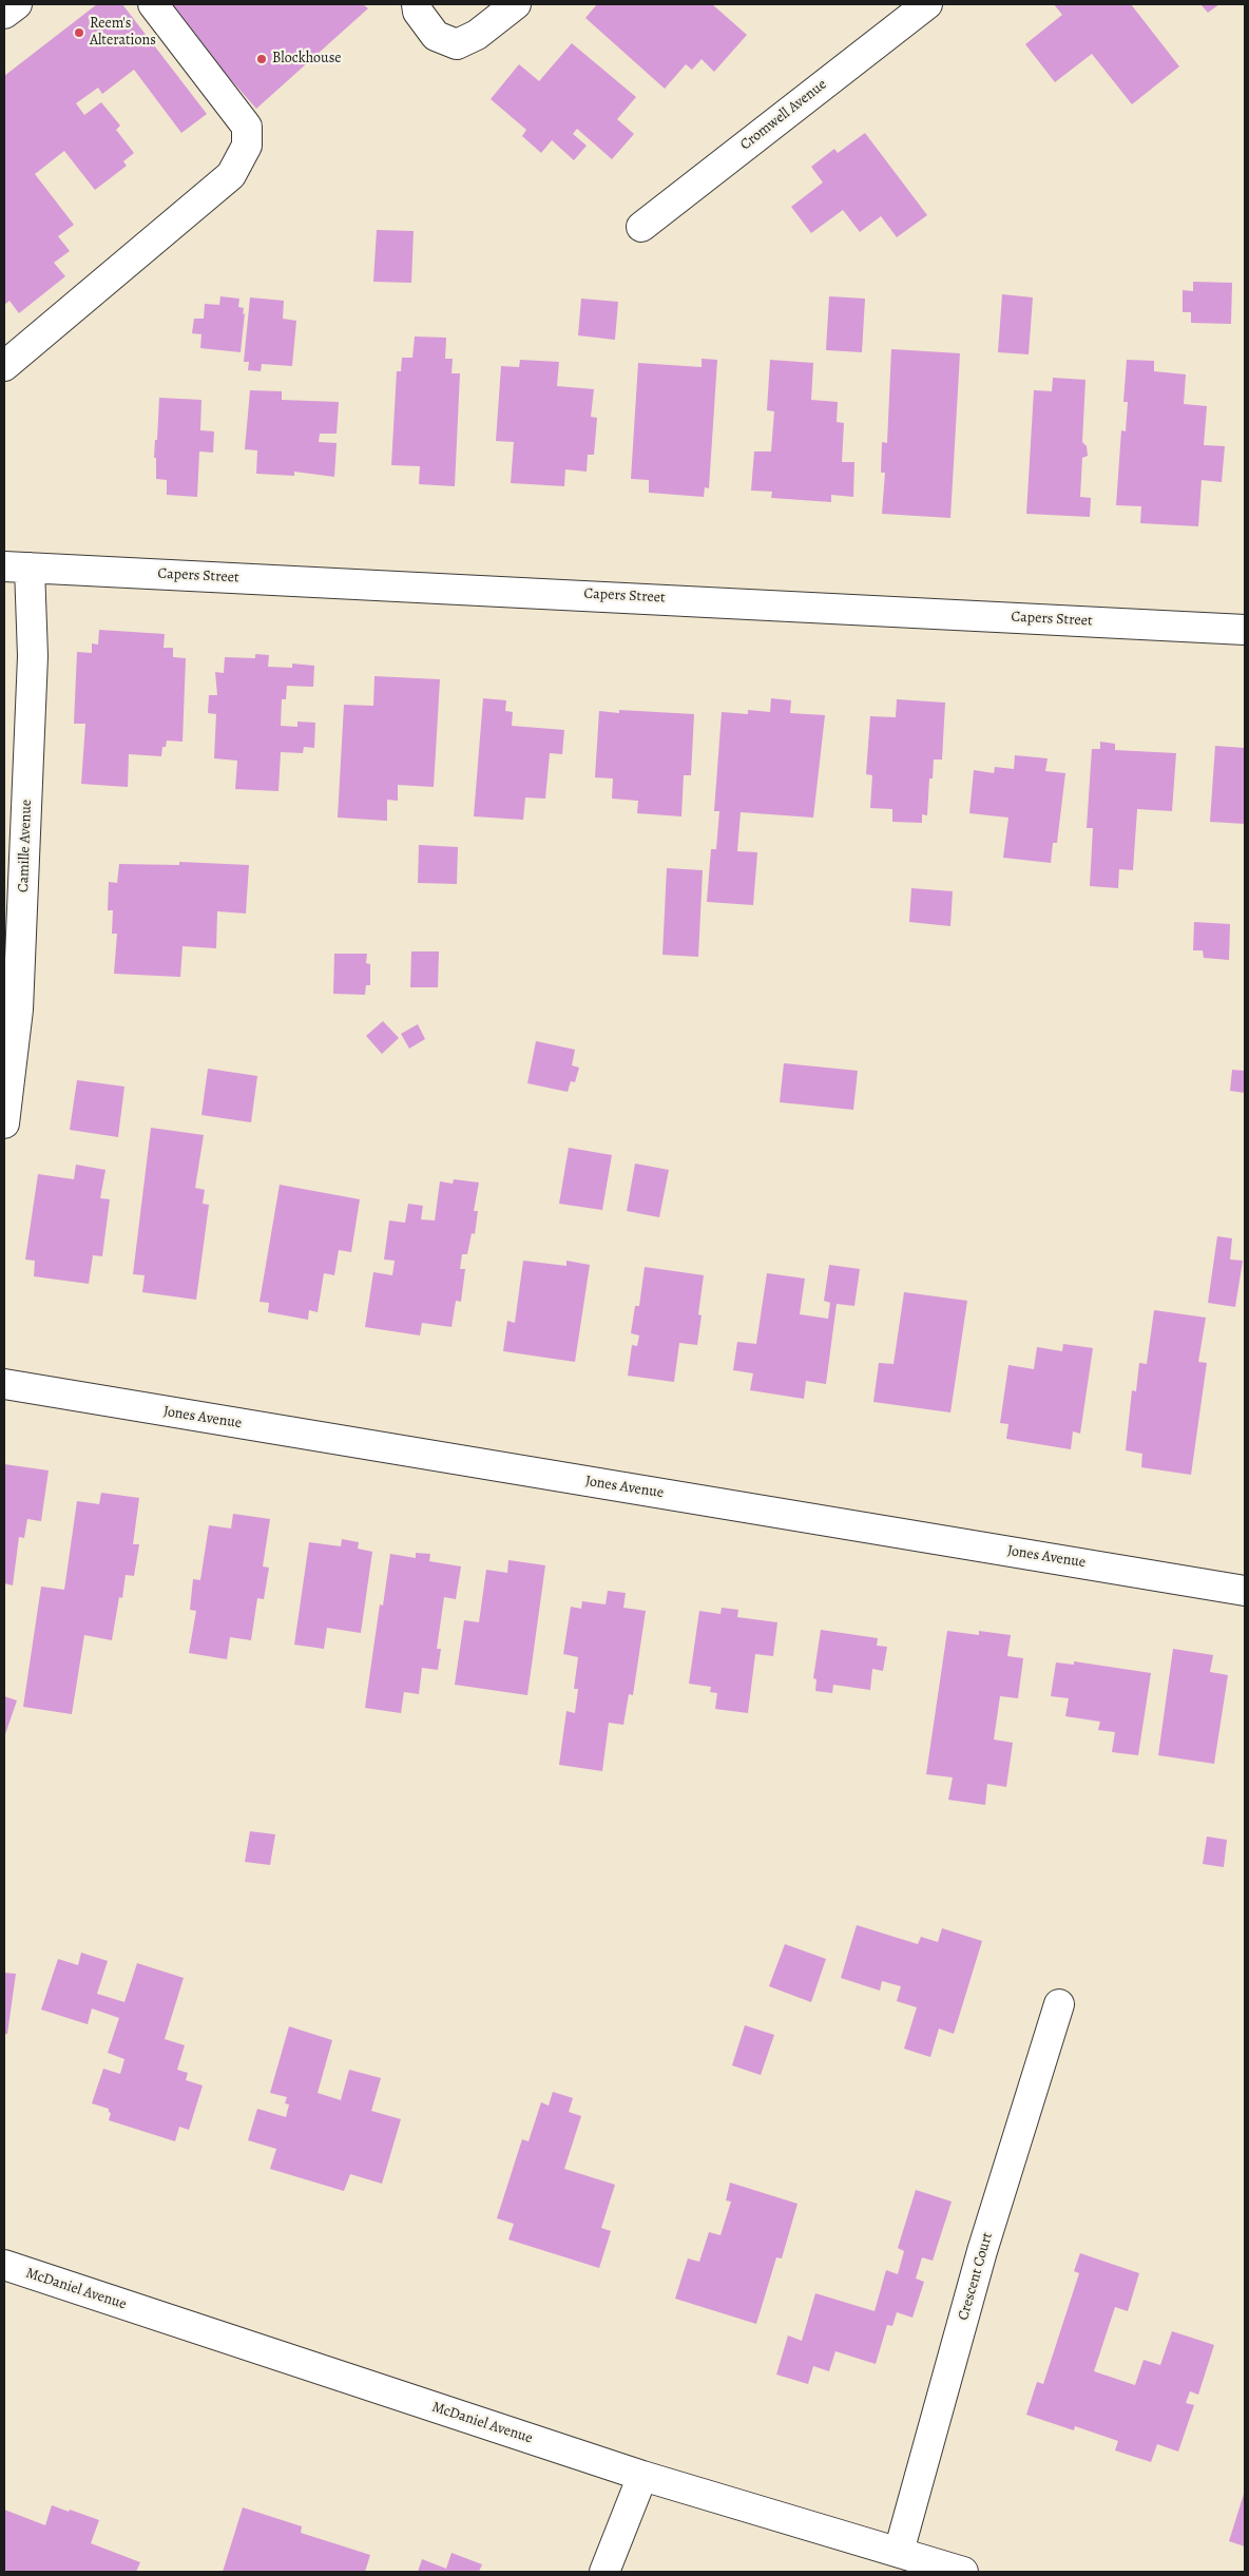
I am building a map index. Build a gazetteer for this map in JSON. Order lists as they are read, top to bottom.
{
  "streets": {
    "street": [
      "Cromwell Avenue",
      "Capers Street",
      "Camille Avenue",
      "Jones Avenue",
      "Crescent Court",
      "McDaniel Avenue"
    ]
  },
  "crossings": [
    ["Capers Street", "Camille Avenue"],
    ["Crescent Court", "McDaniel Avenue"]
  ],
  "places": ["Reem's Alterations", "Blockhouse"]
}
